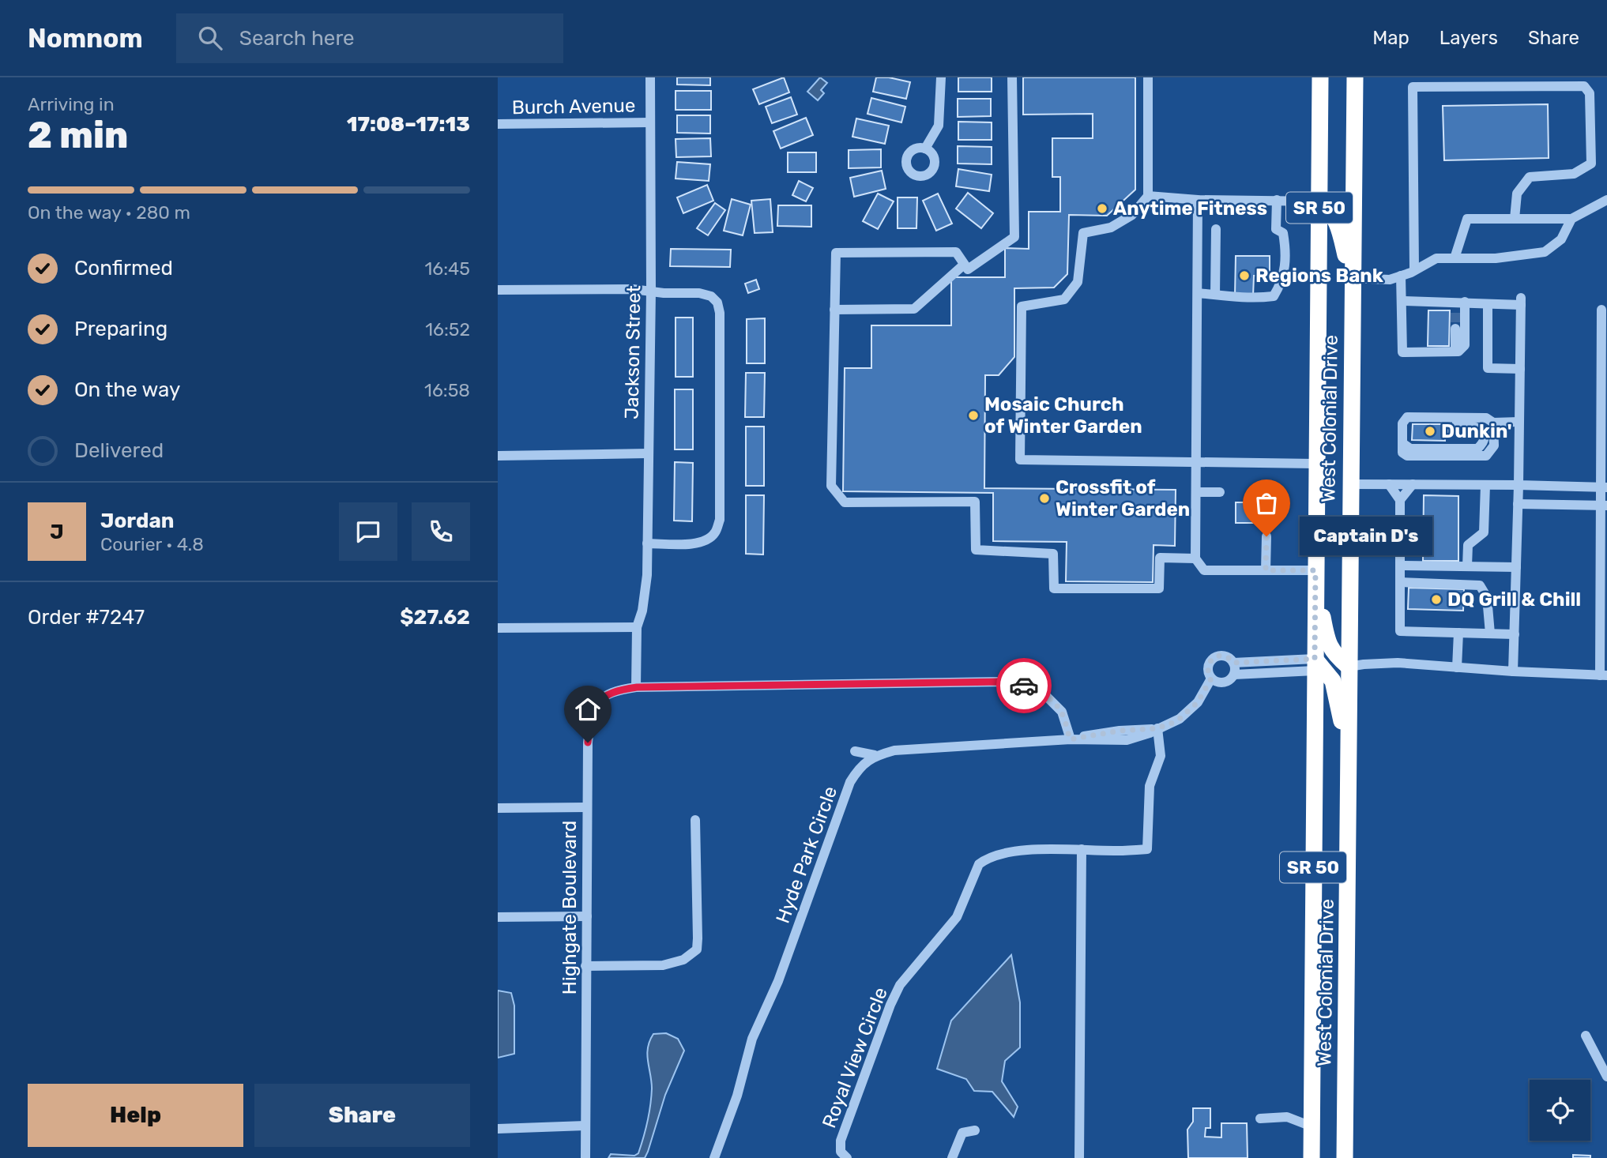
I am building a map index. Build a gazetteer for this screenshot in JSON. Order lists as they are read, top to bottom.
{
  "streets": {
    "highway": ["SR 50", "West Colonial Drive"],
    "street": [
      "Burch Avenue",
      "Jackson Street",
      "Hyde Park Circle",
      "Highgate Boulevard",
      "Royal View Circle"
    ]
  },
  "crossings": [
    ["Burch Avenue", "Jackson Street"]
  ],
  "places": [
    "Anytime Fitness",
    "Regions Bank",
    "Mosaic Church of Winter Garden",
    "Dunkin'",
    "Crossfit of Winter Garden",
    "Captain D's",
    "DQ Grill & Chill"
  ],
  "page": {
    "header": "Nomnom",
    "search": "Search here",
    "nav": ["Map", "Layers", "Share"],
    "heading": ["2 min", "Arriving in", "17:08–17:13"],
    "panel": [
      "Jordan",
      "Courier · 4.8",
      "Order #7247",
      "$27.62"
    ],
    "bar": "On the way · 280 m",
    "list": [
      ["Confirmed", "16:45"],
      ["Preparing", "16:52"],
      ["On the way", "16:58"],
      "Delivered"
    ],
    "round": "J",
    "bubble": "Captain D's",
    "buttons": ["Help", "Share"]
  }
}
